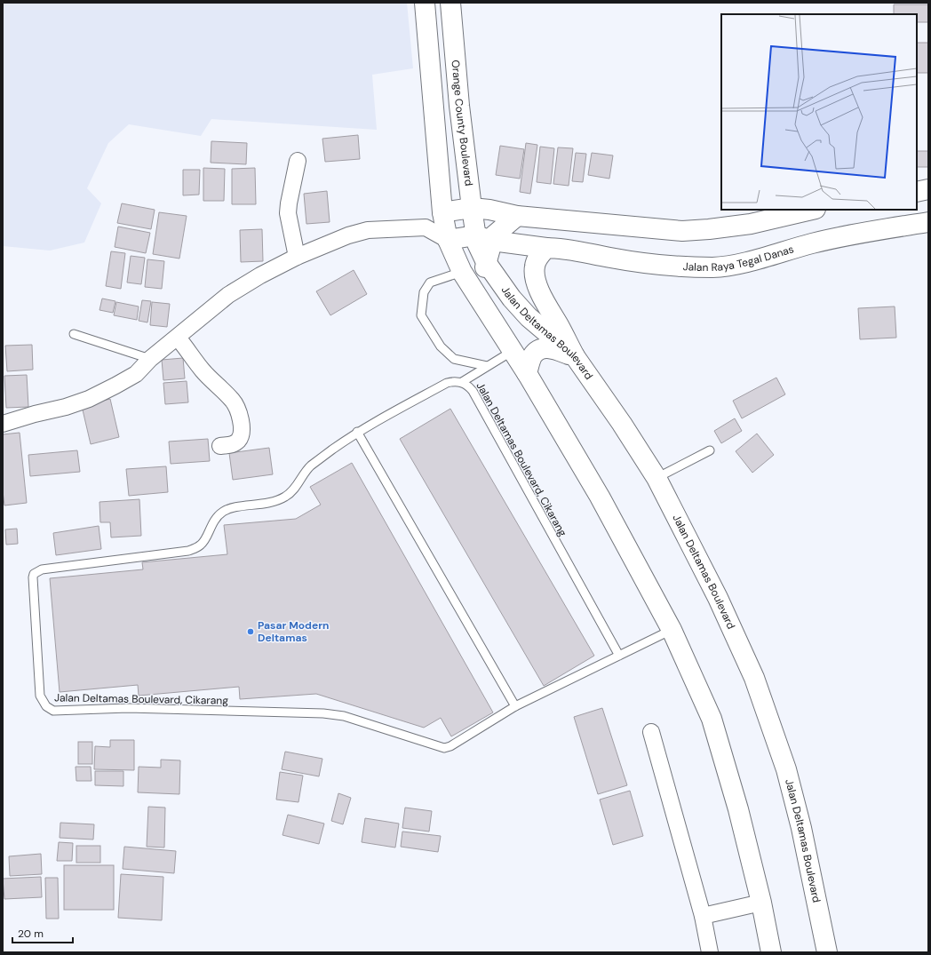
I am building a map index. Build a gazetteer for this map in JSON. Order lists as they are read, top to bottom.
{
  "streets": {
    "main road": ["Orange County Boulevard", "Jalan Raya Tegal Danas", "Jalan Deltamas Boulevard"],
    "lane": ["Jalan Deltamas Boulevard, Cikarang"]
  },
  "crossings": [
    ["Orange County Boulevard", "Jalan Raya Tegal Danas"],
    ["Orange County Boulevard", "Jalan Deltamas Boulevard"],
    ["Jalan Raya Tegal Danas", "Jalan Deltamas Boulevard"]
  ],
  "places": ["Pasar Modern Deltamas"],
  "scale_bar": "20 m"
}
